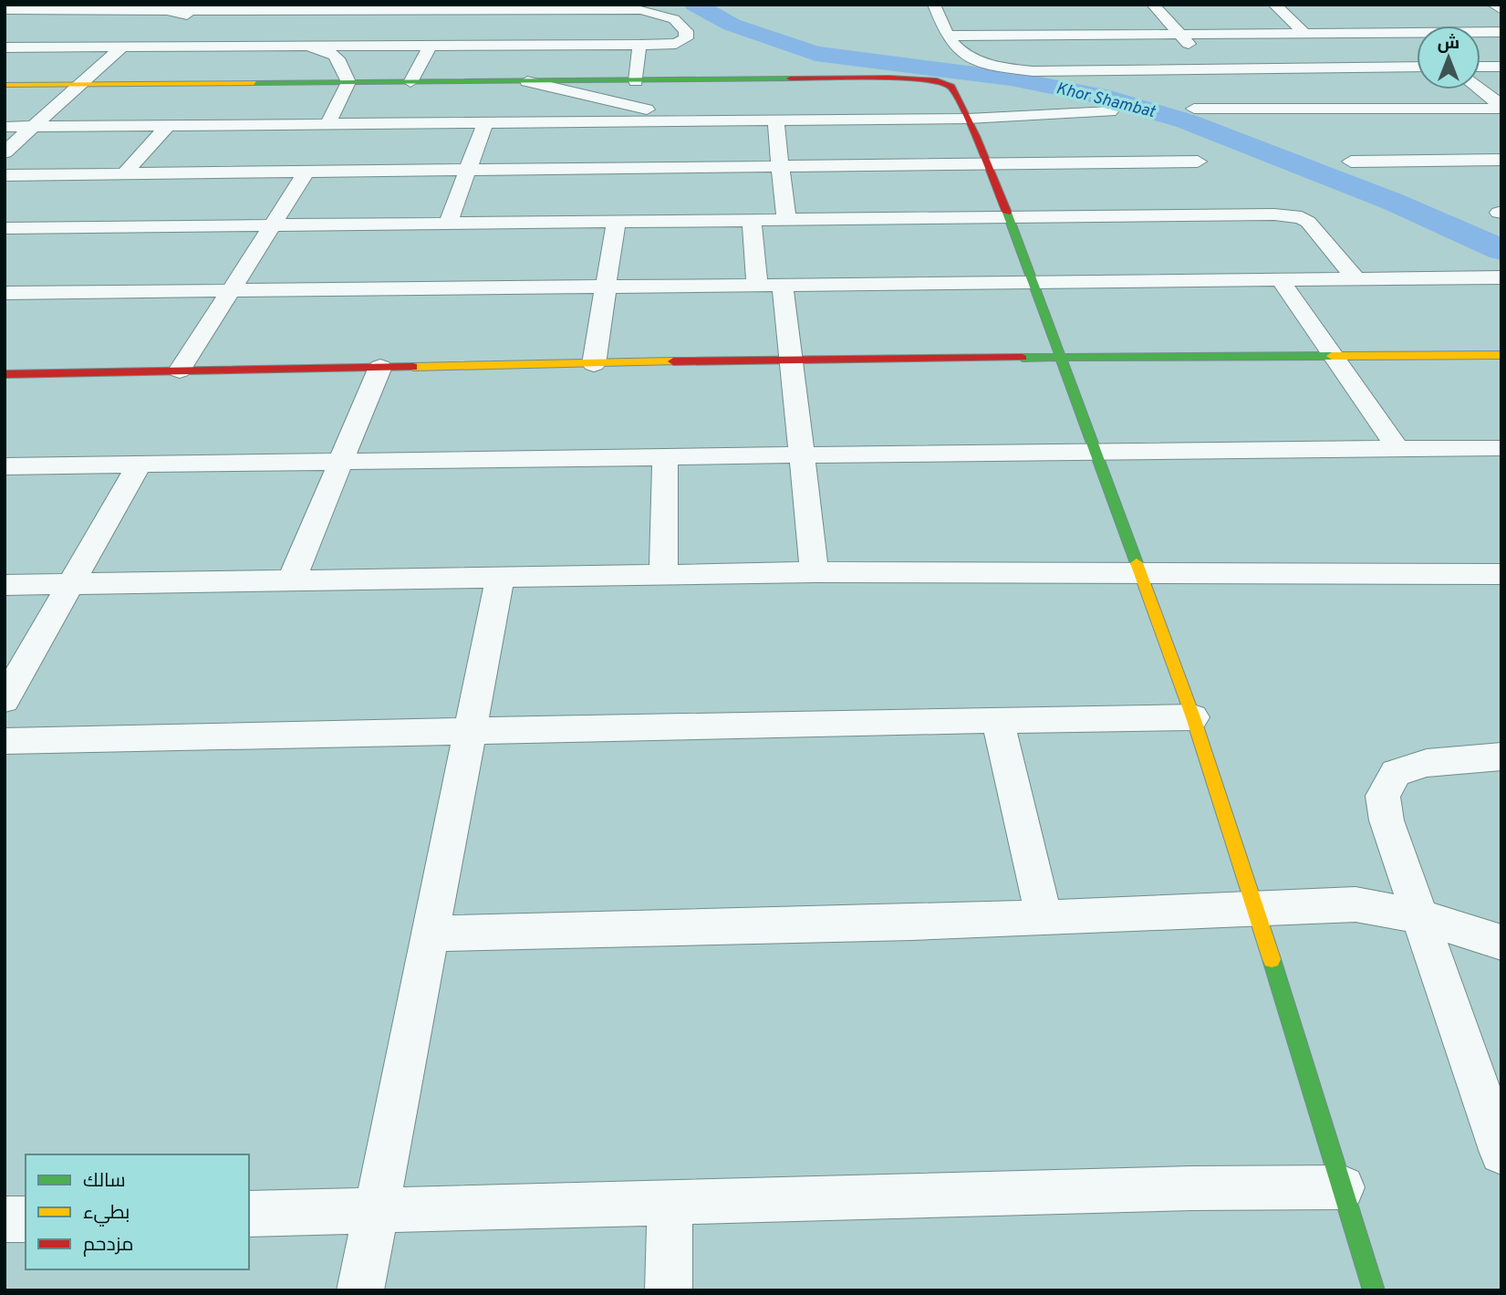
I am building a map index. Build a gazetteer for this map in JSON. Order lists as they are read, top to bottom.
{
  "water": ["Khor Shambat"],
  "legend": ["سالك", "بطيء", "مزدحم"],
  "north": "top"
}
